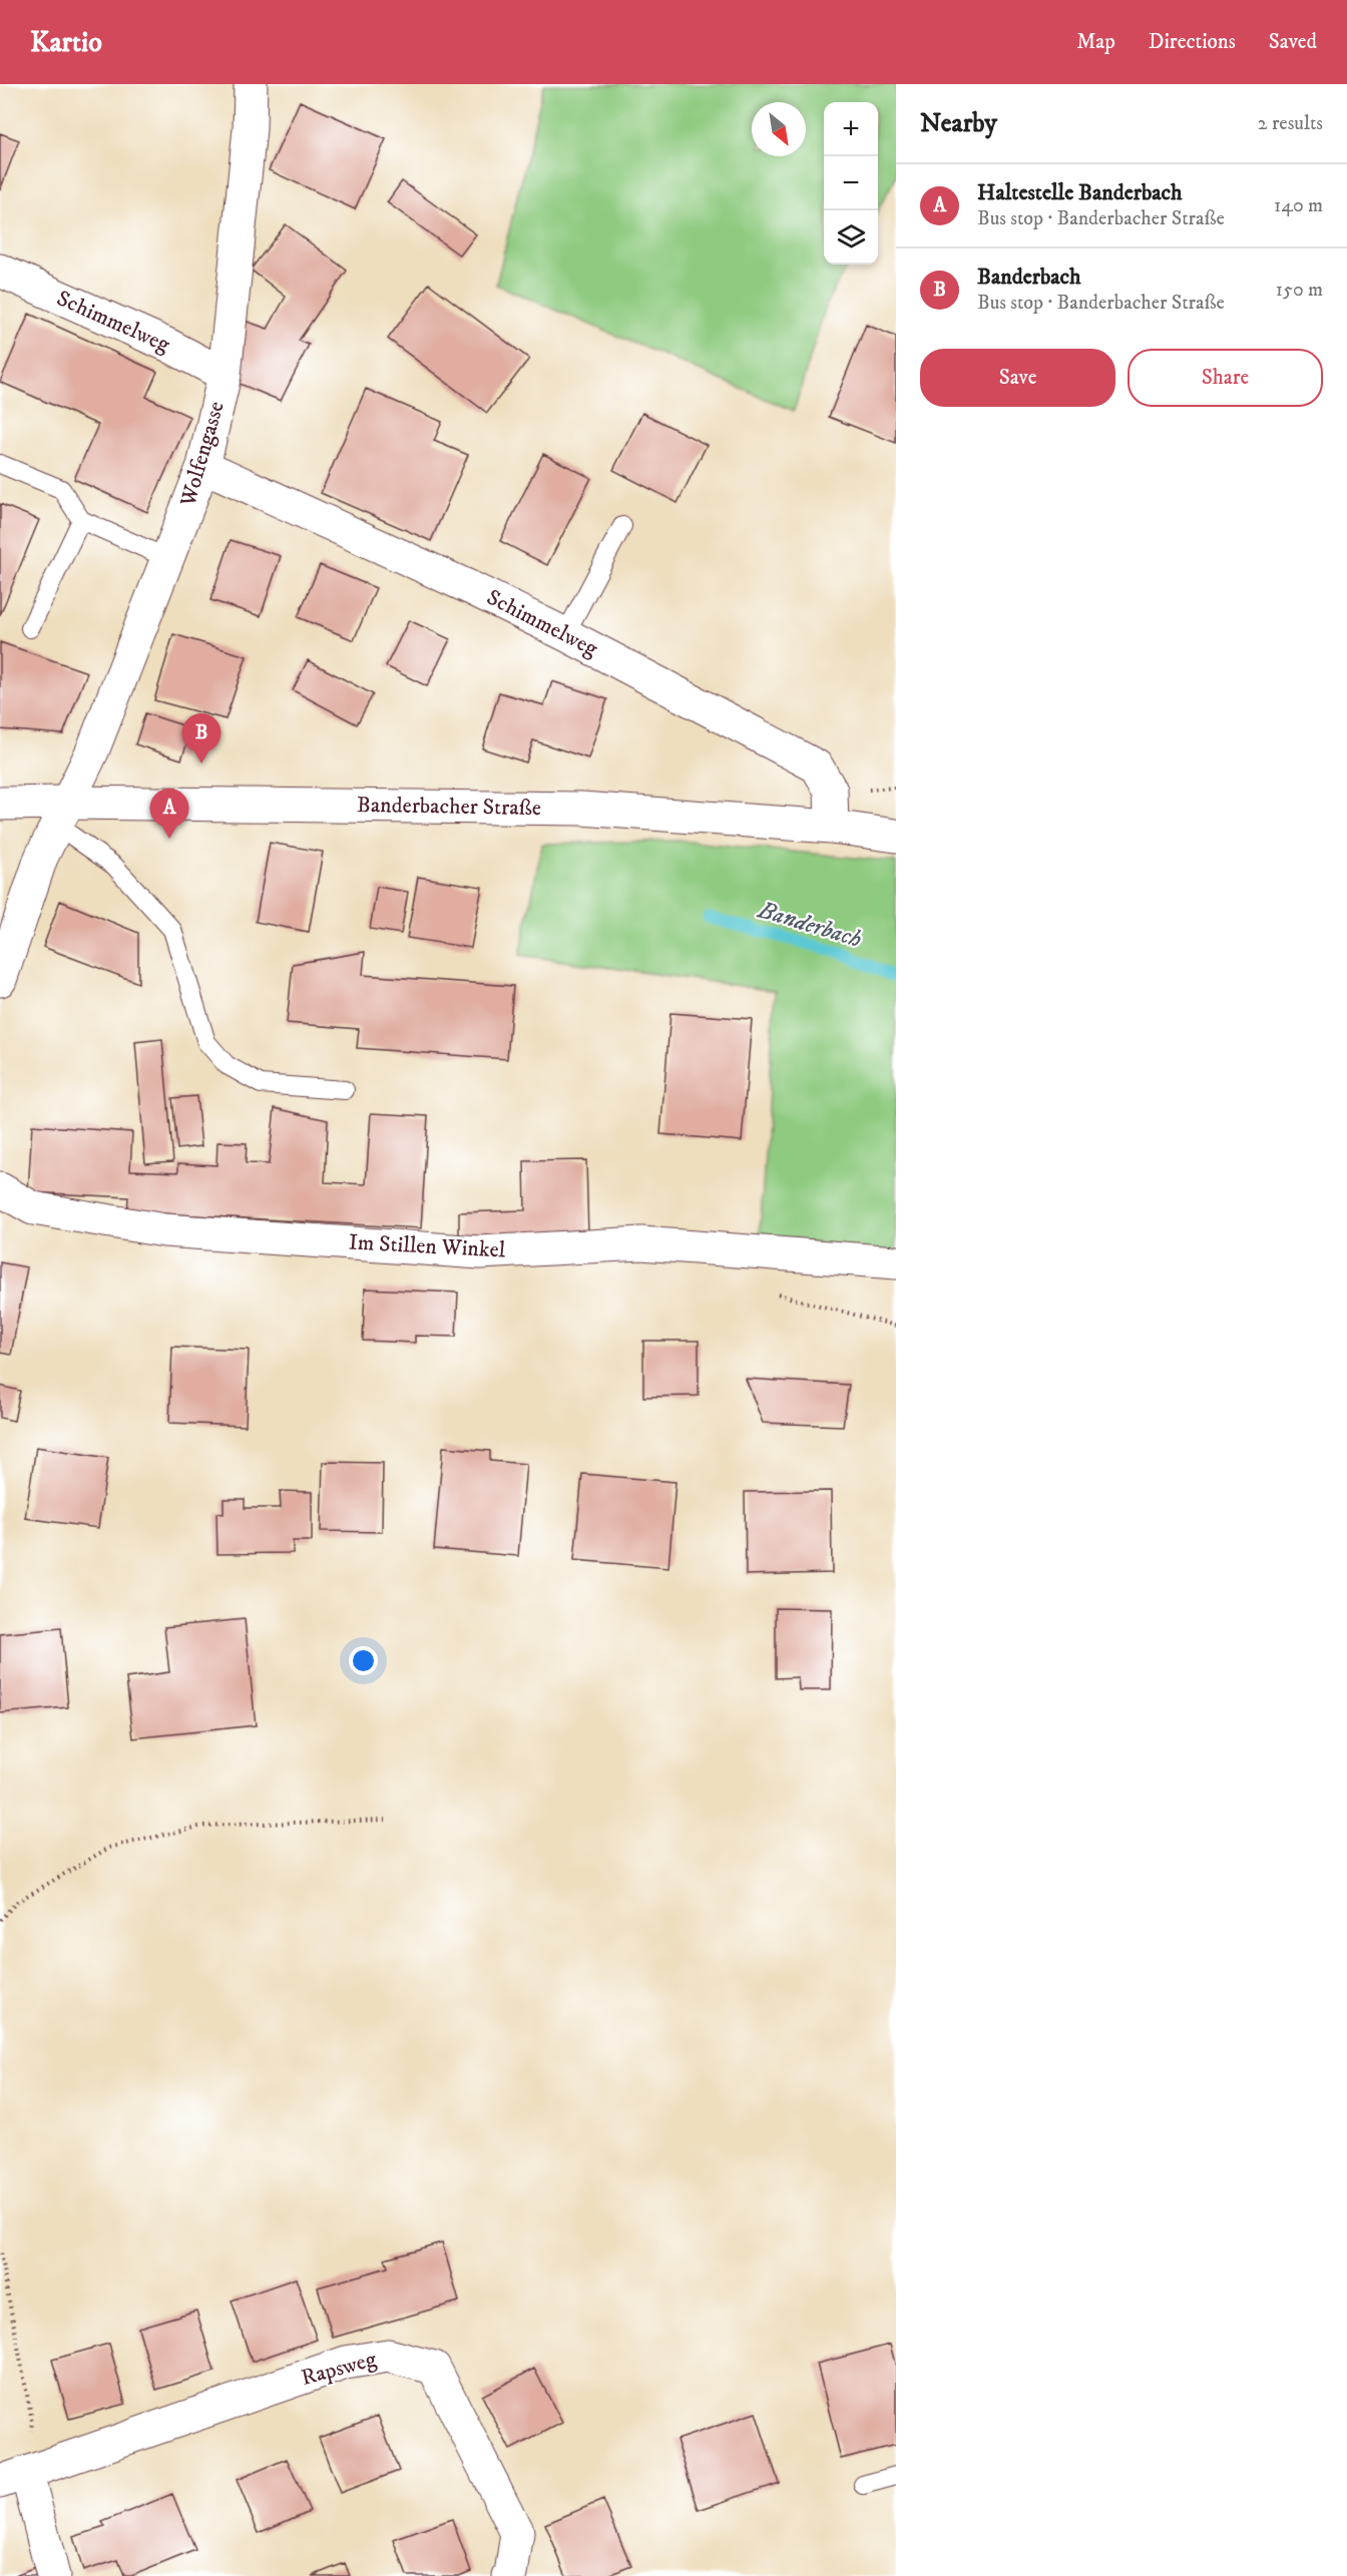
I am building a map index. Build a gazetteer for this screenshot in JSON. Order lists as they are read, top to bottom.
{
  "streets": {
    "street": [
      "Schimmelweg",
      "Wolfengasse",
      "Banderbacher Straße",
      "Im Stillen Winkel",
      "Rapsweg"
    ]
  },
  "crossings": [
    ["Schimmelweg", "Wolfengasse"],
    ["Schimmelweg", "Banderbacher Straße"],
    ["Wolfengasse", "Banderbacher Straße"]
  ],
  "water": ["Banderbach"],
  "north": "bottom right",
  "page": {
    "header": "Kartio",
    "nav": ["Map", "Directions", "Saved"],
    "heading": ["Nearby", "2 results"],
    "map_buttons": ["+", "−"],
    "list": [
      {
        "mark": "A",
        "name": "Haltestelle Banderbach",
        "note": "Bus stop · Banderbacher Straße",
        "value": "140 m"
      },
      {
        "mark": "B",
        "name": "Banderbach",
        "note": "Bus stop · Banderbacher Straße",
        "value": "150 m"
      }
    ],
    "buttons": ["Save", "Share"],
    "pins": ["B", "A"]
  }
}
